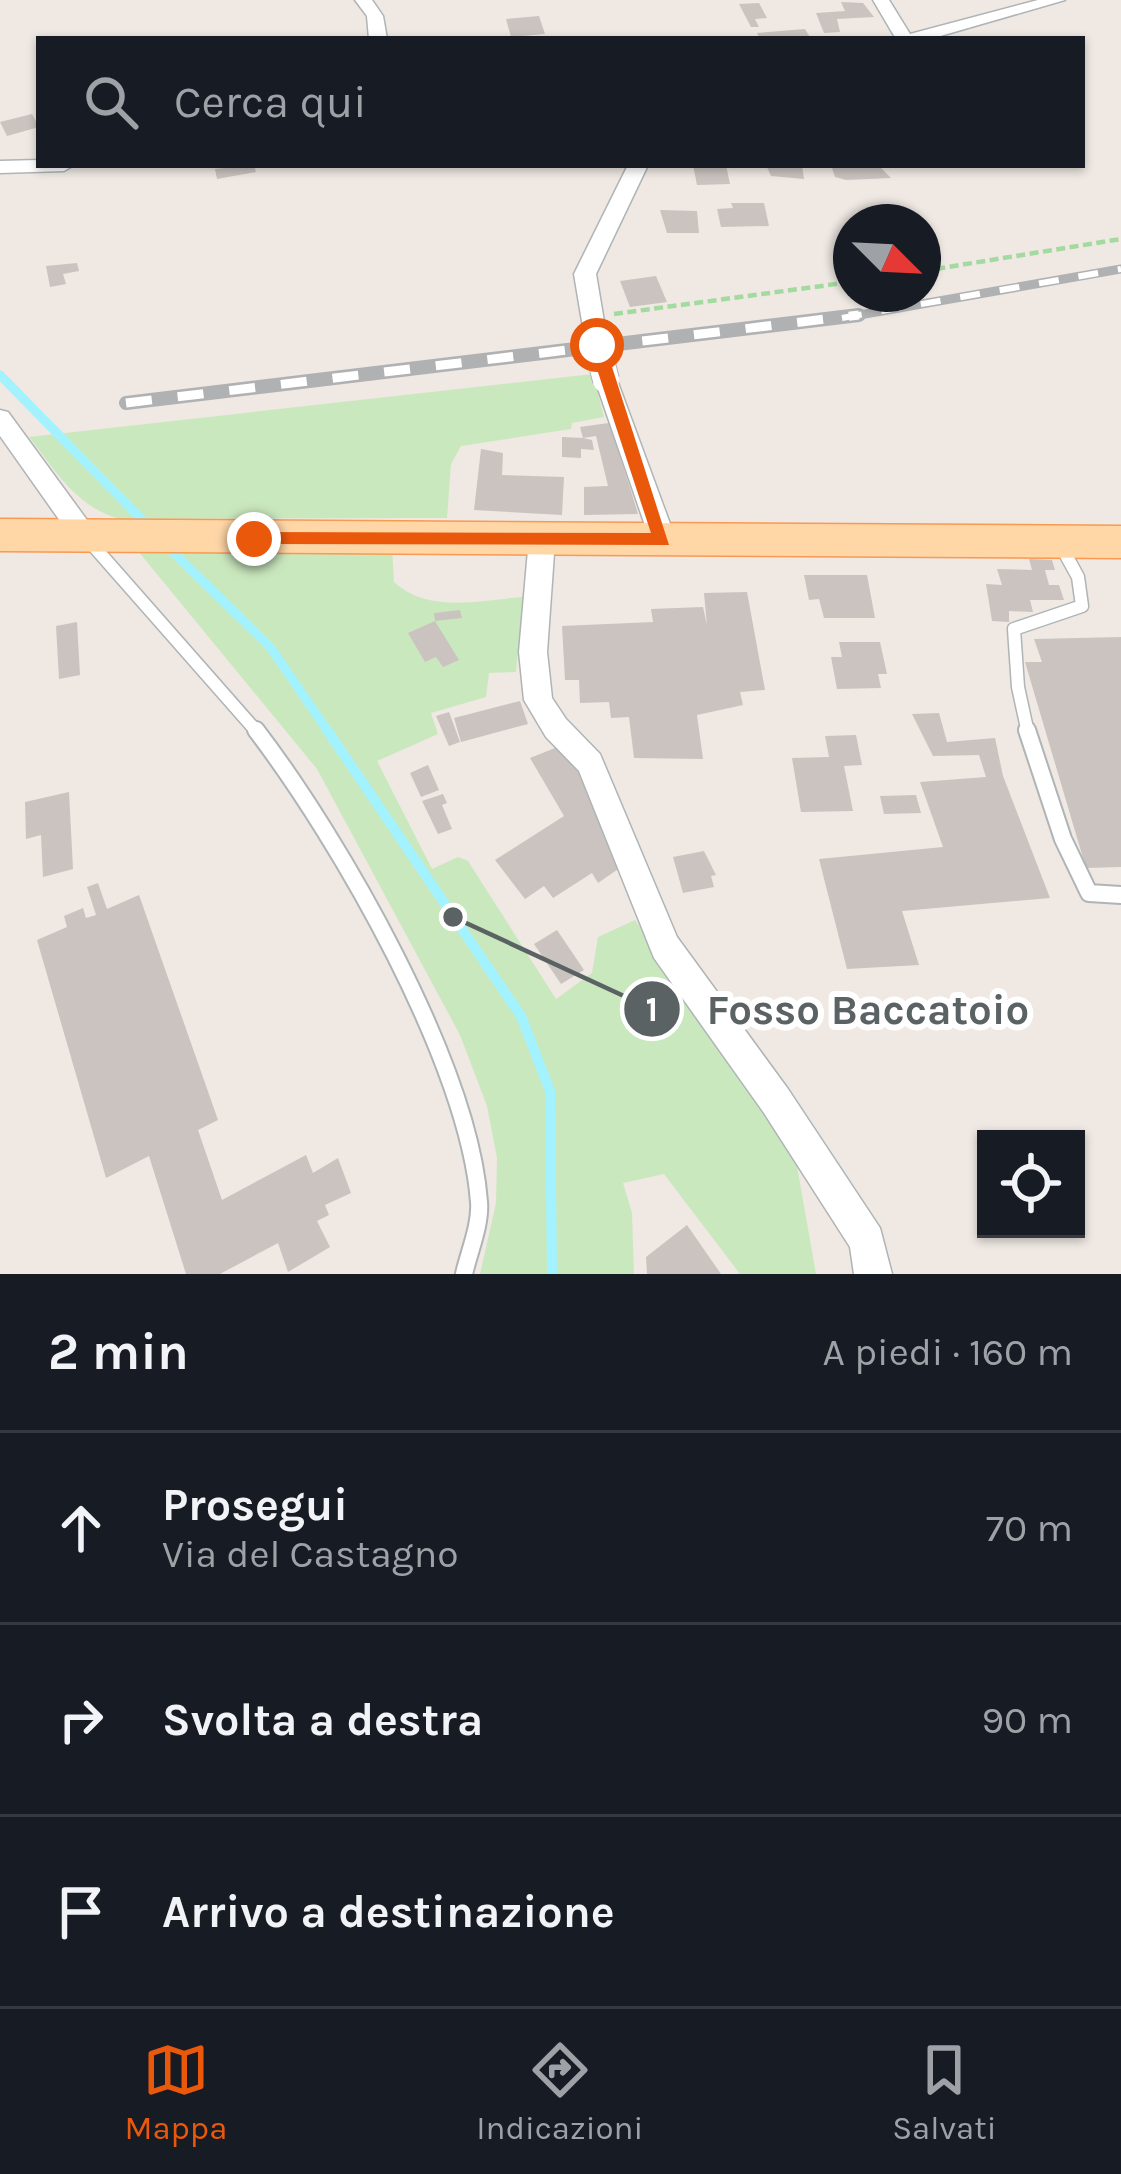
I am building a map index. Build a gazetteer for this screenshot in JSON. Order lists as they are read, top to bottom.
{
  "places": ["Fosso Baccatoio"],
  "north": "bottom right",
  "page": {
    "search": "Cerca qui",
    "heading": ["2 min", "A piedi · 160 m"],
    "list": [
      ["Prosegui", "Via del Castagno", "70 m"],
      ["Svolta a destra", "90 m"],
      "Arrivo a destinazione"
    ],
    "nav": ["Mappa", "Indicazioni", "Salvati"]
  }
}
